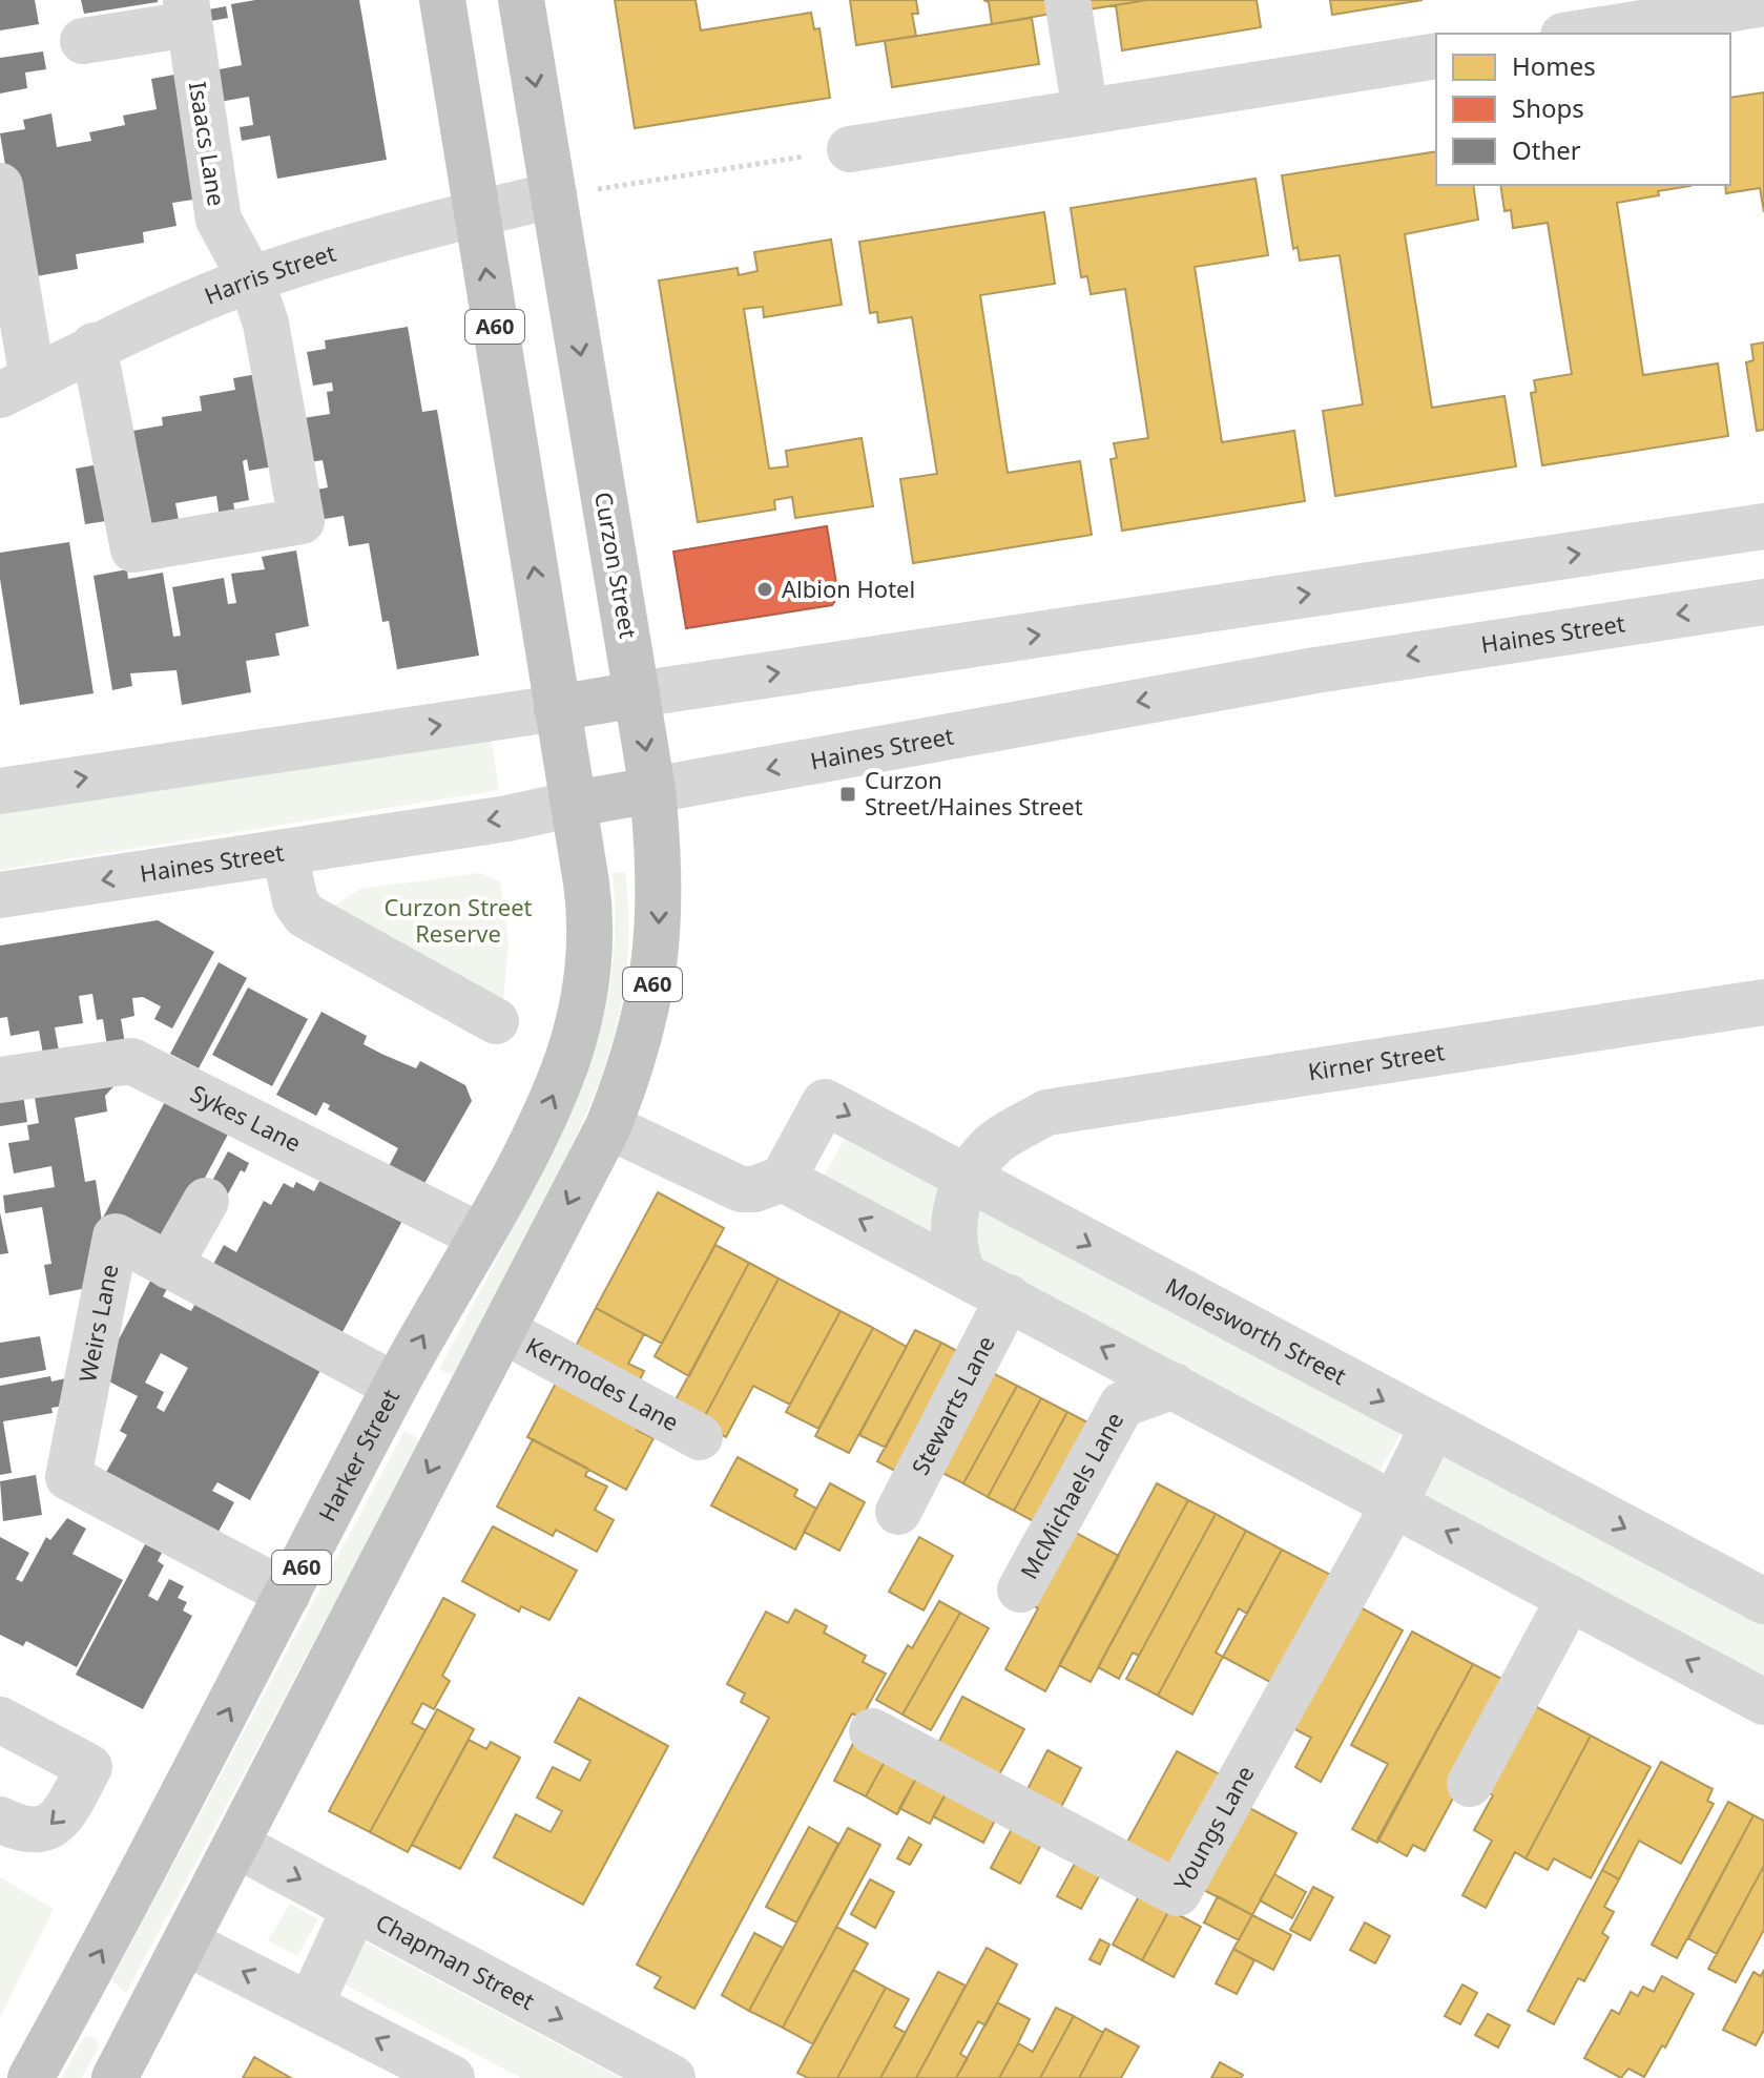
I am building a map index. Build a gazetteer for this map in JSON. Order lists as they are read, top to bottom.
{
  "streets": {
    "highway": [
      "A60",
      "Curzon Street",
      "Haines Street",
      "Harker Street"
    ],
    "street": [
      "Isaacs Lane",
      "Harris Street",
      "Kirner Street",
      "Sykes Lane",
      "Weirs Lane",
      "Molesworth Street",
      "Kermodes Lane",
      "Stewarts Lane",
      "McMichaels Lane",
      "Youngs Lane",
      "Chapman Street"
    ]
  },
  "crossings": [
    ["Isaacs Lane", "Harris Street"],
    ["Harris Street", "A60"],
    ["Harris Street", "Curzon Street"],
    ["A60", "Curzon Street"],
    ["A60", "Haines Street"],
    ["A60", "Kermodes Lane"],
    ["A60", "Harker Street"],
    ["A60", "Chapman Street"],
    ["Curzon Street", "Haines Street"],
    ["Haines Street", "Harker Street"],
    ["Kirner Street", "Molesworth Street"],
    ["Sykes Lane", "Harker Street"],
    ["Weirs Lane", "Harker Street"]
  ],
  "parks": ["Curzon Street Reserve"],
  "places": {
    "other": ["Albion Hotel"],
    "transit": ["Curzon Street/Haines Street"]
  },
  "legend": ["Homes", "Shops", "Other"]
}
